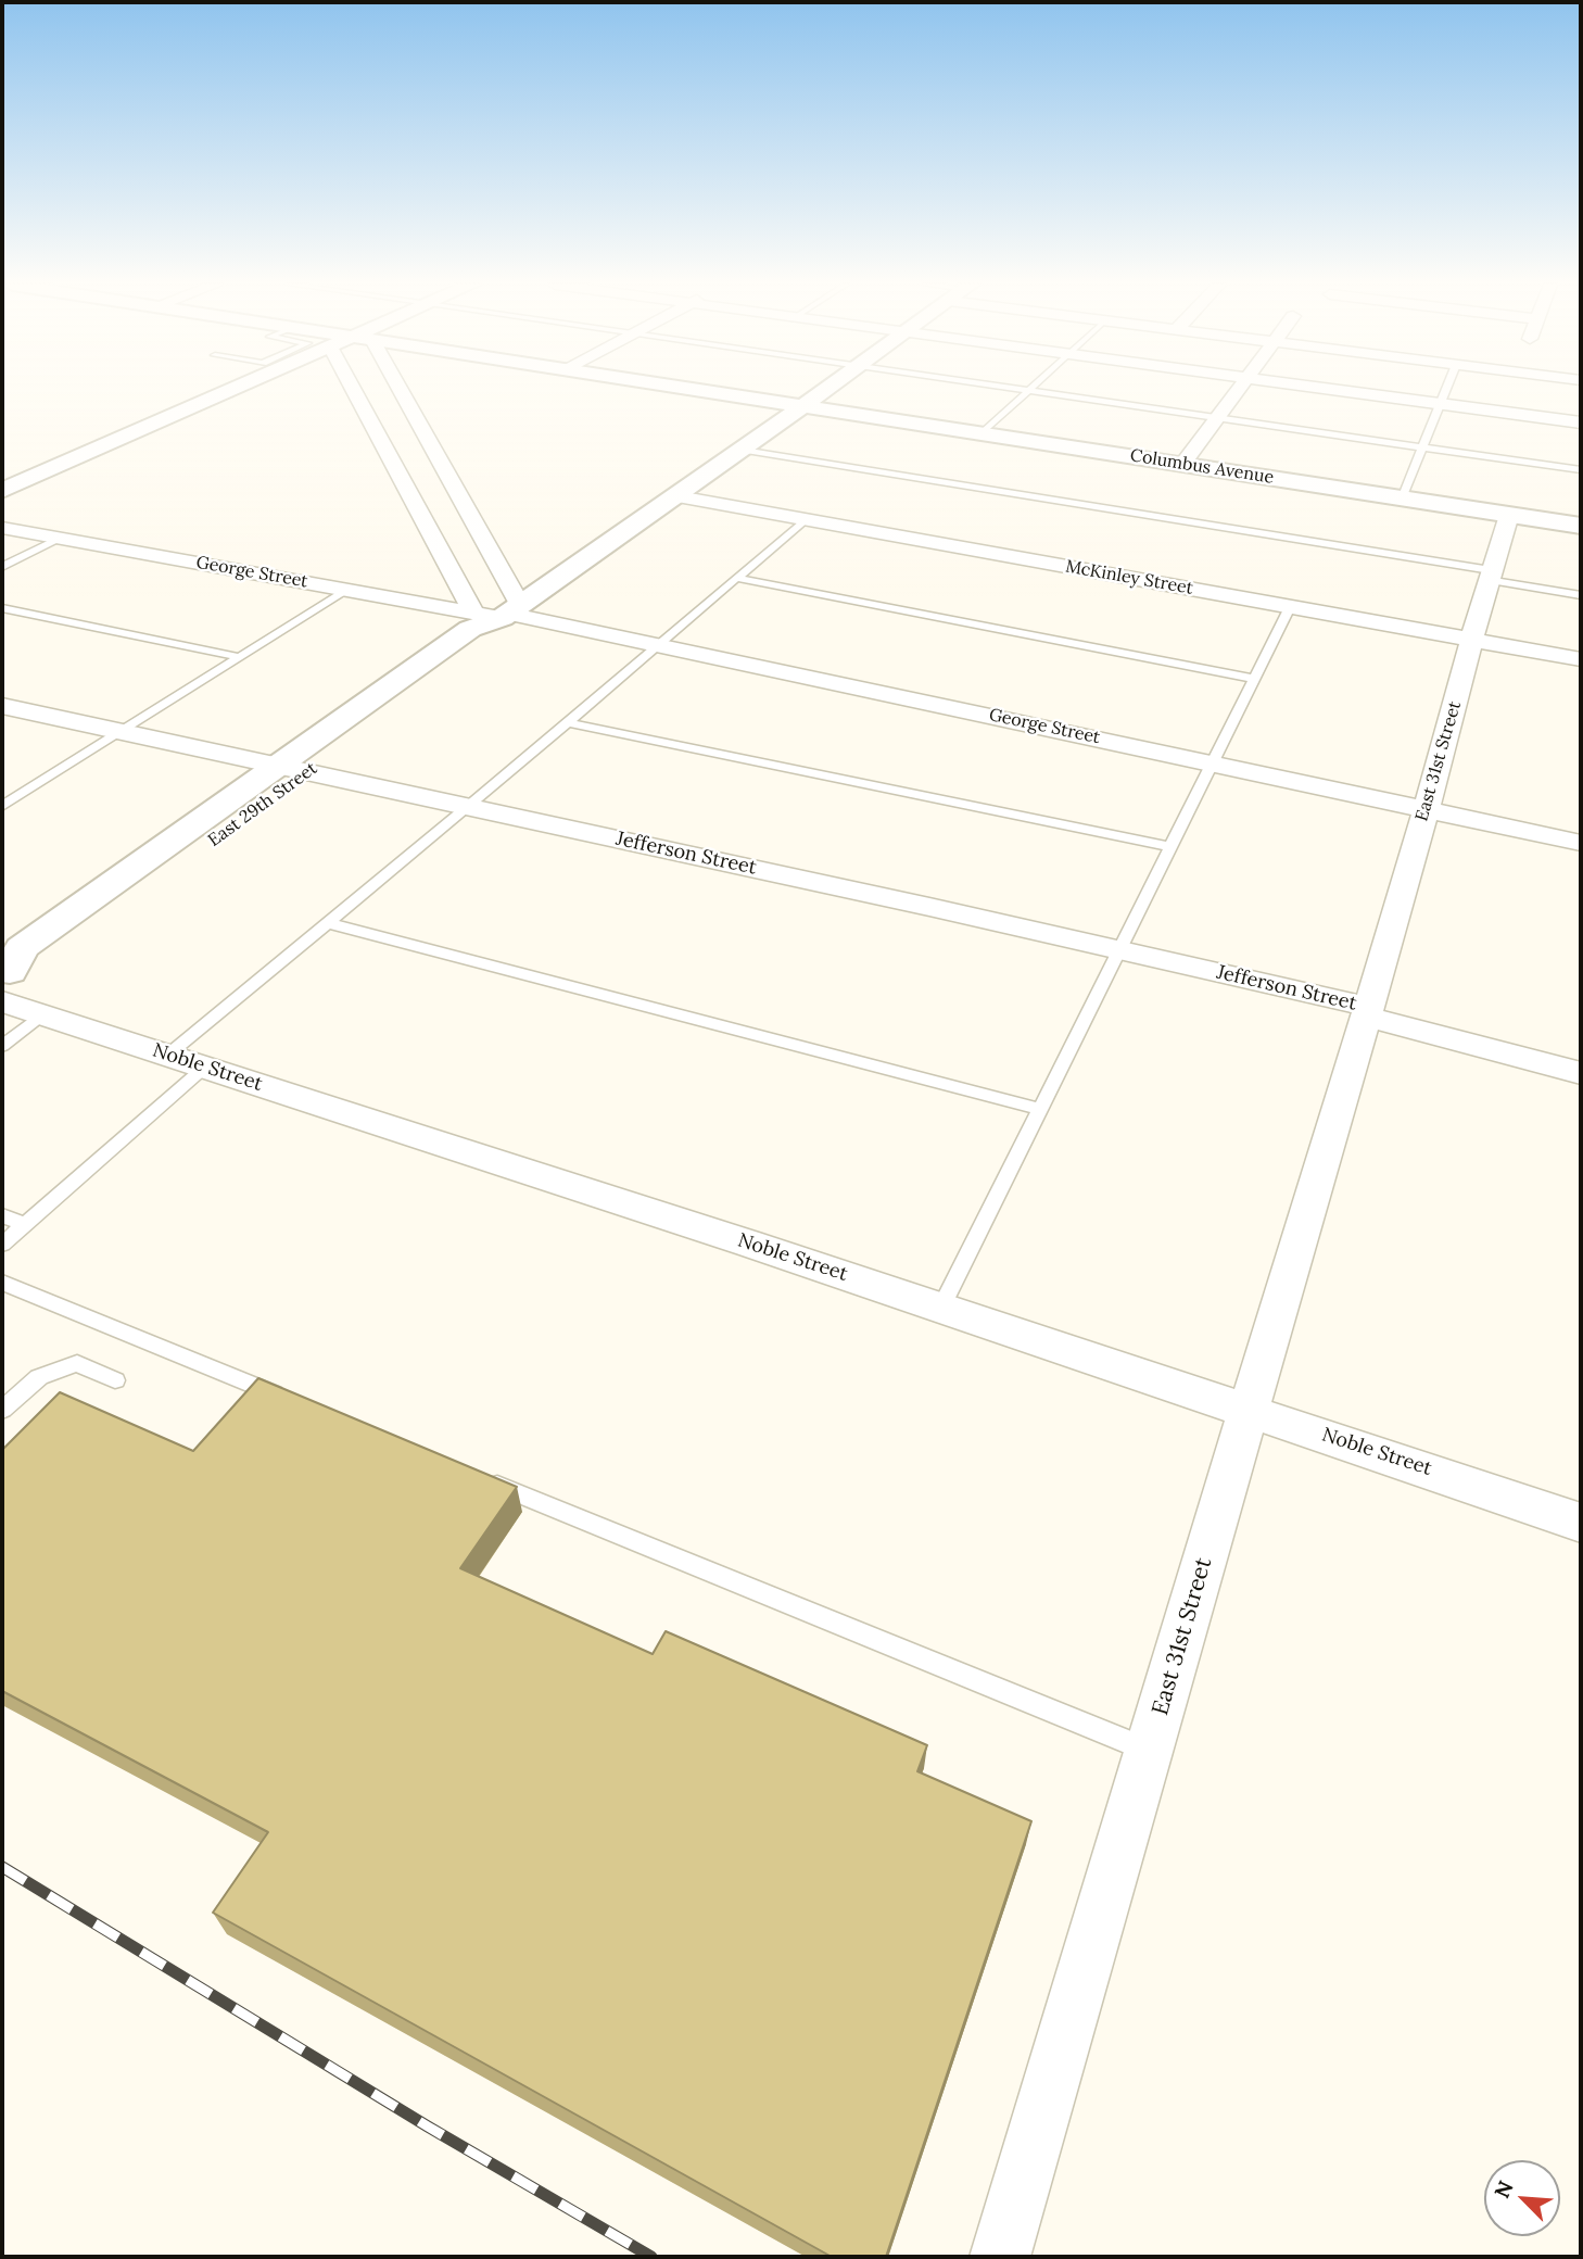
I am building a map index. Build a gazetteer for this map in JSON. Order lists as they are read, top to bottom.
{
  "streets": {
    "street": [
      "Columbus Avenue",
      "George Street",
      "McKinley Street",
      "East 31st Street",
      "East 29th Street",
      "Jefferson Street",
      "Noble Street"
    ]
  },
  "crossings": [
    ["Columbus Avenue", "East 31st Street"],
    ["Columbus Avenue", "East 29th Street"],
    ["George Street", "East 31st Street"],
    ["George Street", "East 29th Street"],
    ["McKinley Street", "East 31st Street"],
    ["McKinley Street", "East 29th Street"],
    ["East 31st Street", "Jefferson Street"],
    ["East 31st Street", "Noble Street"],
    ["East 29th Street", "Jefferson Street"],
    ["East 29th Street", "Noble Street"]
  ],
  "north": "top left"
}
